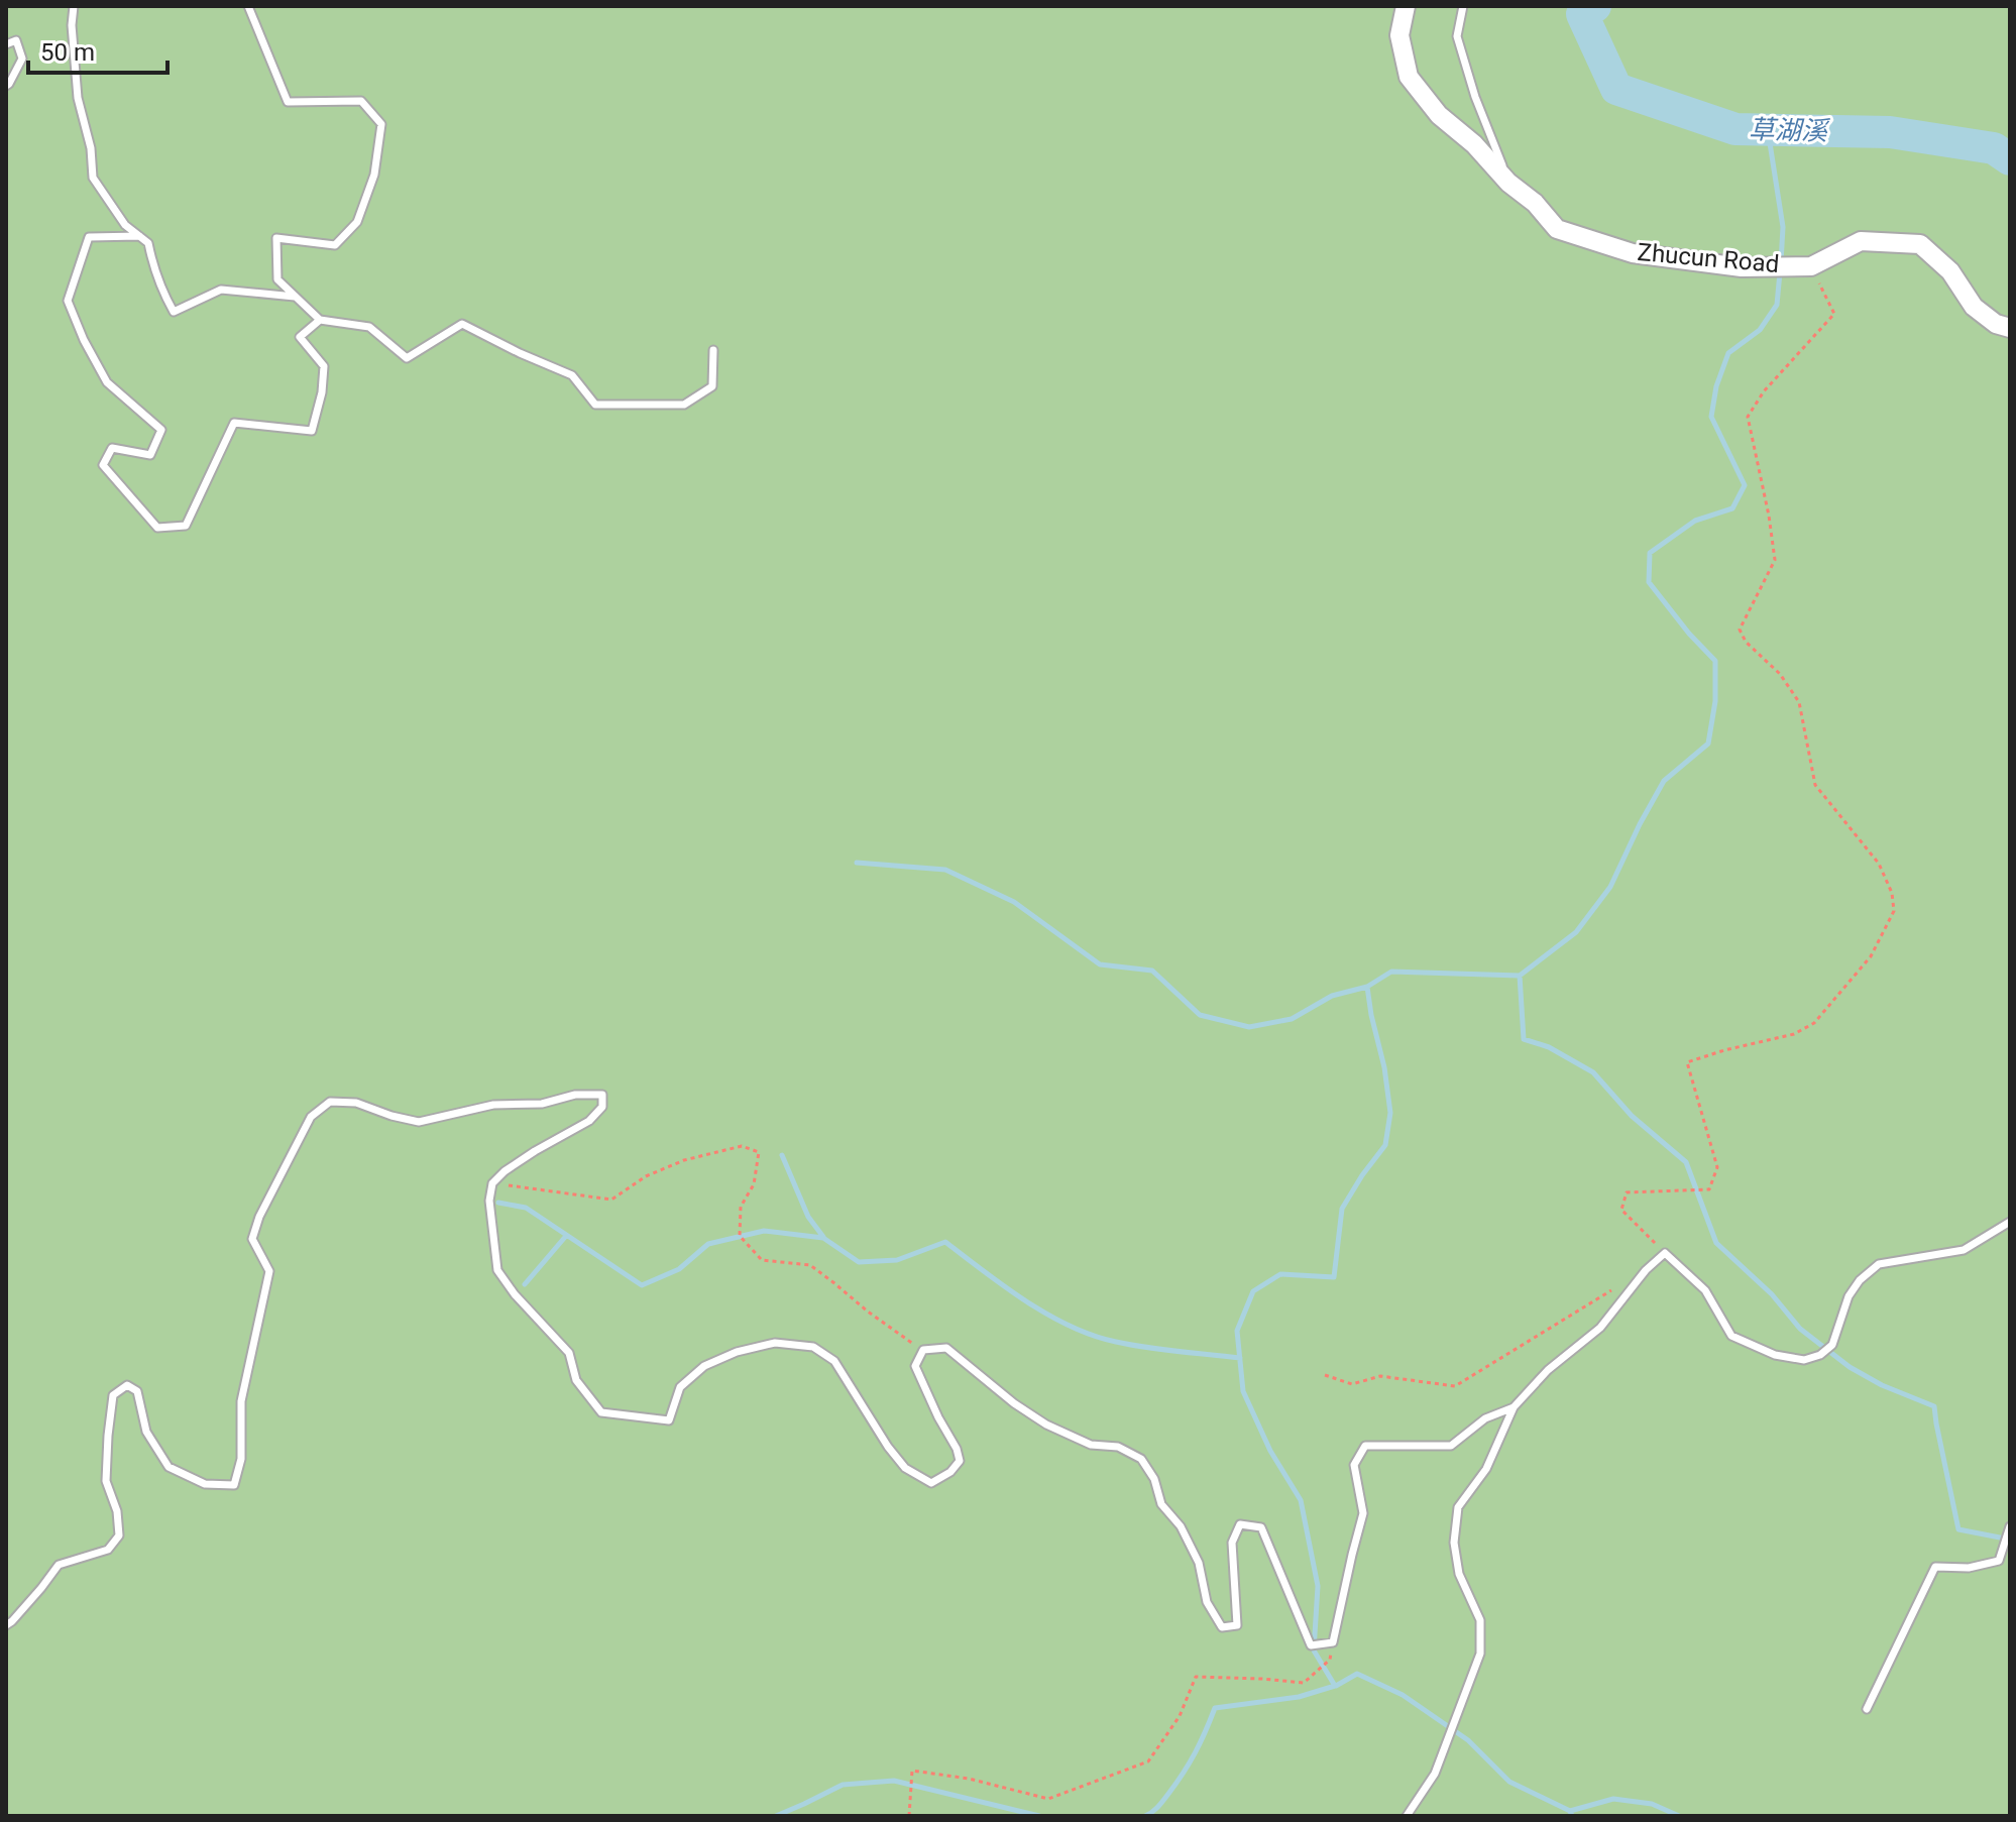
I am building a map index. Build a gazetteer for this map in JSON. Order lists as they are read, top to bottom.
{
  "streets": {
    "street": ["Zhucun Road"]
  },
  "water": ["草湖溪"],
  "scale_bar": "50 m"
}
